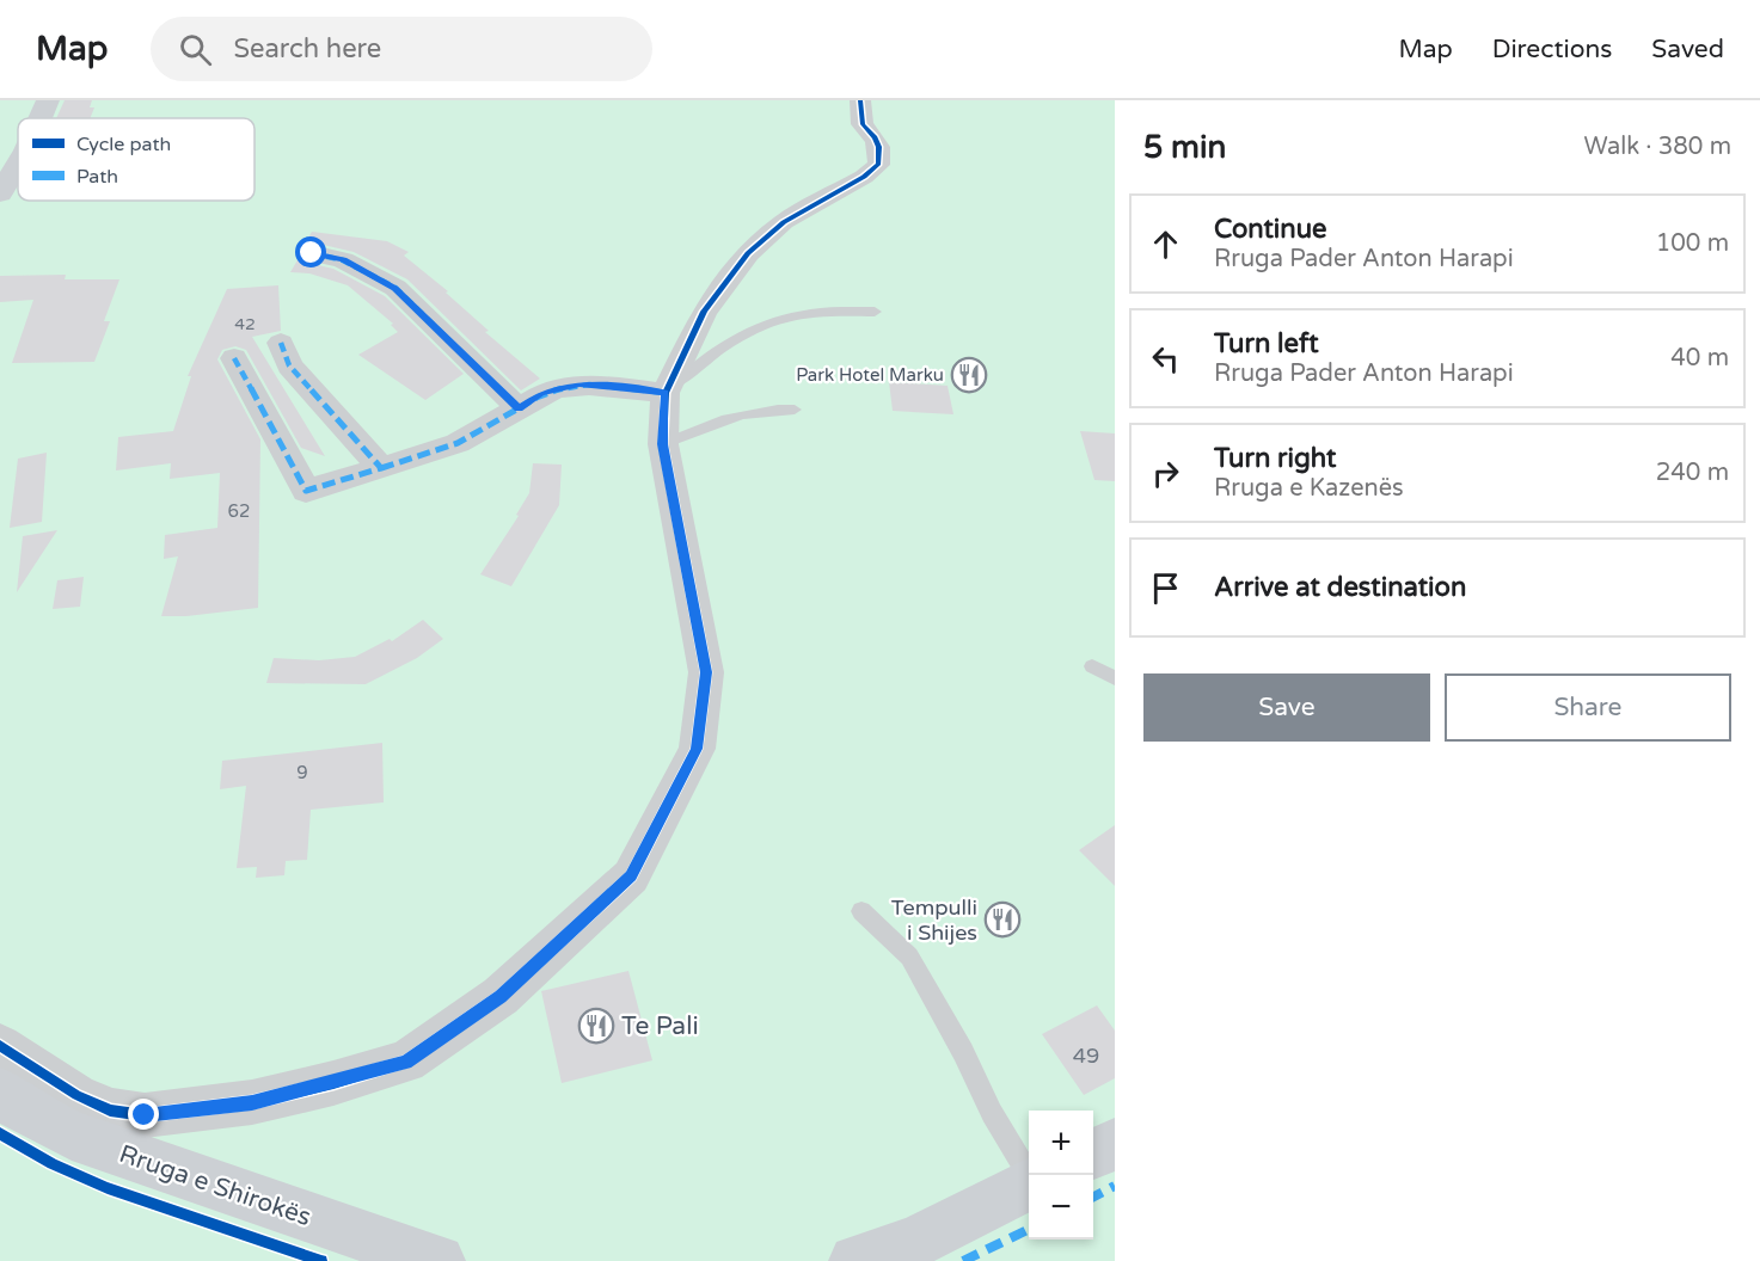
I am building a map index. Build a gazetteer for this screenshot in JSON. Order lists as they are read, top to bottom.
{
  "streets": {
    "main road": ["Rruga e Shirokës"]
  },
  "places": {
    "restaurant": ["Park Hotel Marku", "Tempulli i Shijes", "Te Pali"]
  },
  "house_numbers": [
    "42",
    "62",
    "9",
    "49"
  ],
  "legend": ["Cycle path", "Path"],
  "page": {
    "header": "Map",
    "search": "Search here",
    "nav": ["Map", "Directions", "Saved"],
    "heading": ["5 min", "Walk · 380 m"],
    "list": [
      ["Continue", "Rruga Pader Anton Harapi", "100 m"],
      ["Turn left", "Rruga Pader Anton Harapi", "40 m"],
      ["Turn right", "Rruga e Kazenës", "240 m"],
      "Arrive at destination"
    ],
    "buttons": ["Save", "Share"],
    "map_buttons": ["+", "−"]
  }
}
